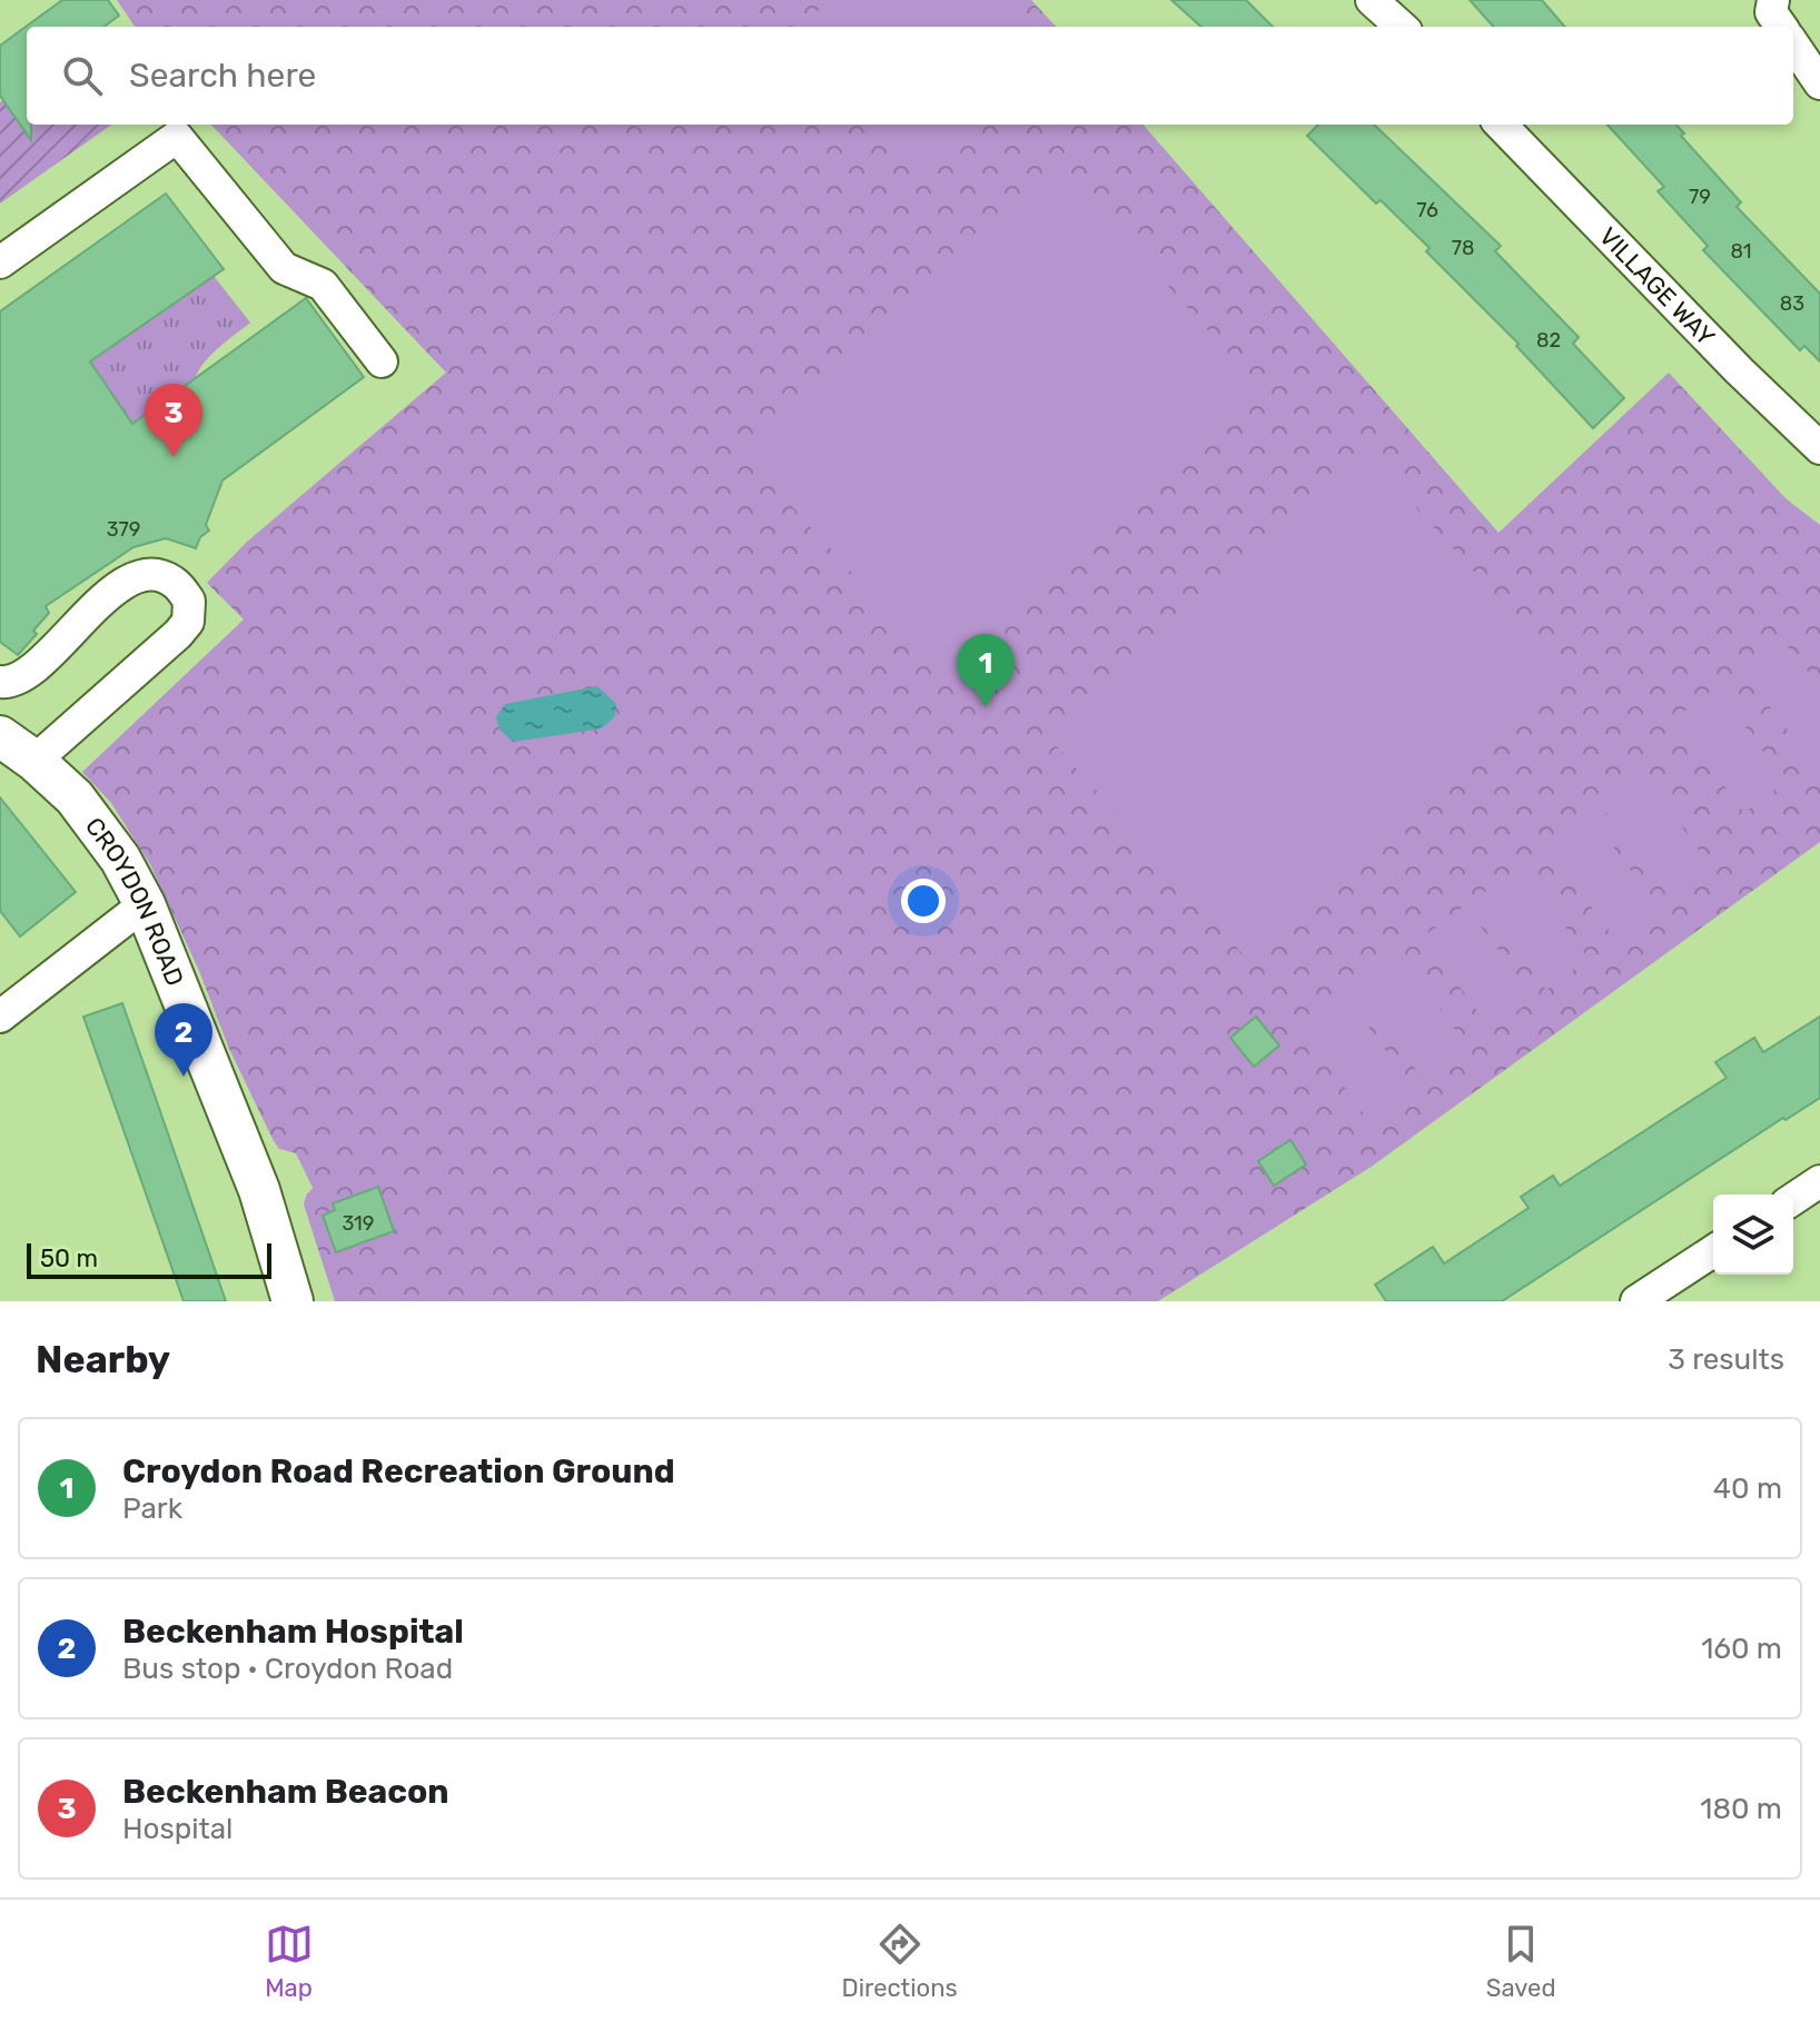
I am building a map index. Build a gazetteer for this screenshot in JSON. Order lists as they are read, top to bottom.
{
  "streets": {
    "main road": ["CROYDON ROAD"],
    "street": ["VILLAGE WAY"]
  },
  "house_numbers": [
    "79",
    "76",
    "78",
    "81",
    "83",
    "82",
    "379",
    "319"
  ],
  "scale_bar": "50 m",
  "page": {
    "search": "Search here",
    "pins": ["3", "1", "2"],
    "scale": "50 m",
    "heading": ["Nearby", "3 results"],
    "list": [
      {
        "mark": "1",
        "name": "Croydon Road Recreation Ground",
        "note": "Park",
        "value": "40 m"
      },
      {
        "mark": "2",
        "name": "Beckenham Hospital",
        "note": "Bus stop · Croydon Road",
        "value": "160 m"
      },
      {
        "mark": "3",
        "name": "Beckenham Beacon",
        "note": "Hospital",
        "value": "180 m"
      }
    ],
    "nav": ["Map", "Directions", "Saved"]
  }
}
